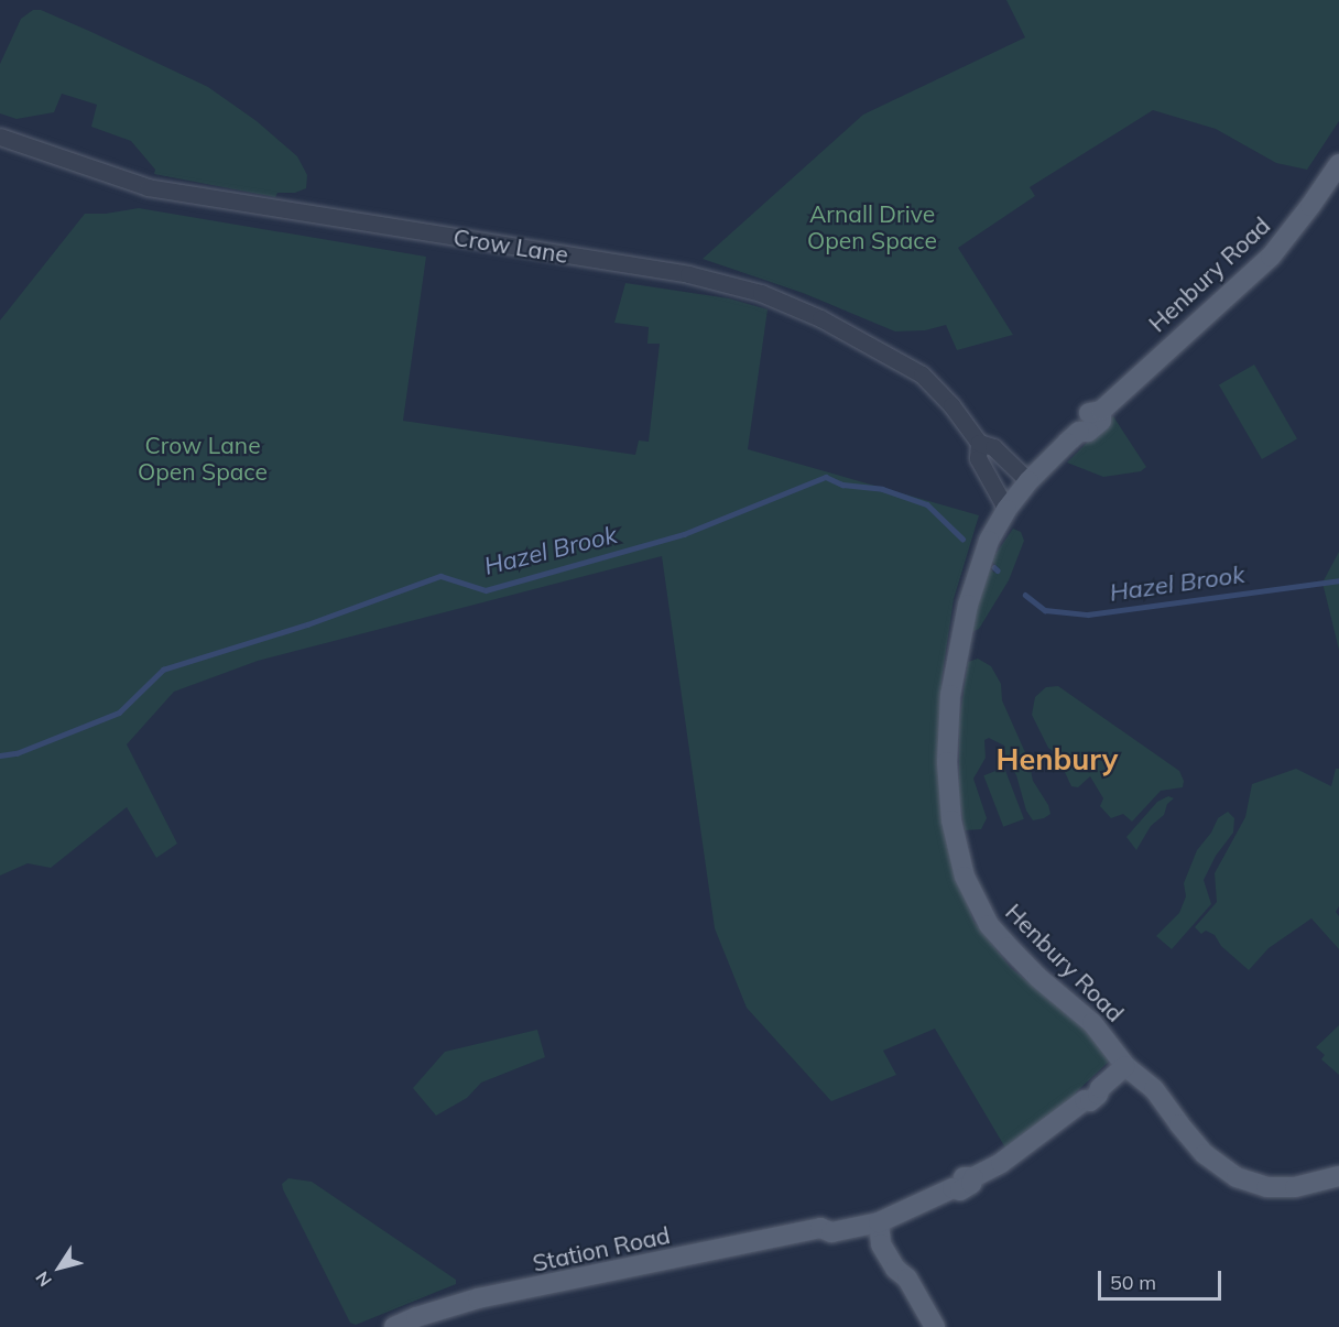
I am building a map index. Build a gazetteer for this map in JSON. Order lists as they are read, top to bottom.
{
  "streets": {
    "main road": ["Henbury Road", "Station Road"],
    "street": ["Crow Lane"]
  },
  "crossings": [
    ["Crow Lane", "Henbury Road"]
  ],
  "districts": ["Henbury"],
  "water": ["Hazel Brook"],
  "parks": ["Arnall Drive Open Space", "Crow Lane Open Space"],
  "scale_bar": "50 m",
  "north": "bottom left"
}
